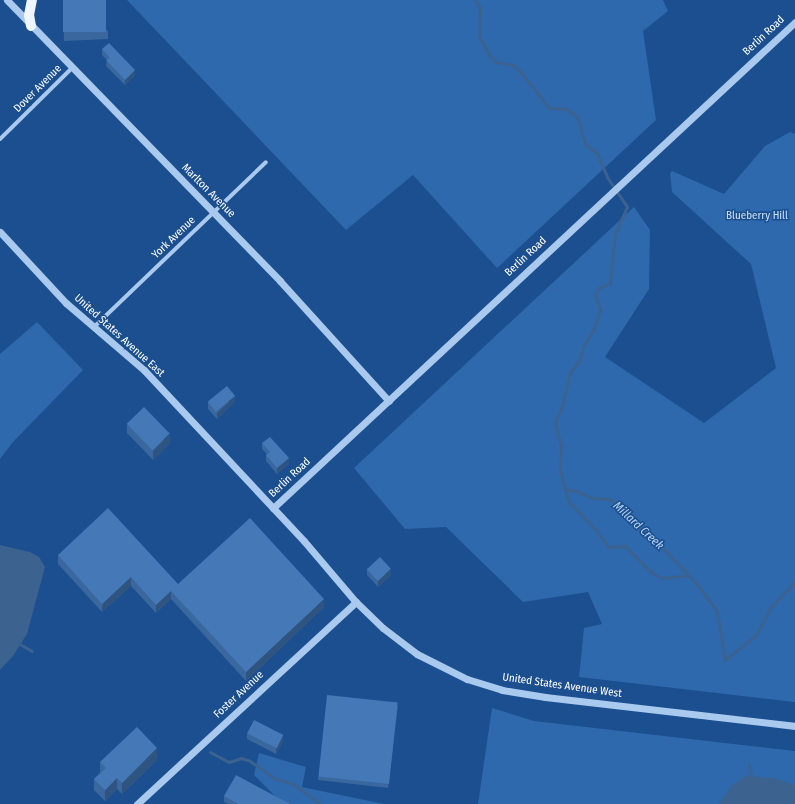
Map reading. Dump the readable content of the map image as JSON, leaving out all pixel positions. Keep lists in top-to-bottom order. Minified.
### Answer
{"streets":{"street":["Berlin Road","Dover Avenue","Marlton Avenue","York Avenue","United States Avenue East","United States Avenue West","Foster Avenue"]},"crossings":[["Berlin Road","Marlton Avenue"],["Berlin Road","United States Avenue East"],["Berlin Road","United States Avenue West"],["Dover Avenue","Marlton Avenue"],["Marlton Avenue","York Avenue"],["York Avenue","United States Avenue East"],["United States Avenue East","United States Avenue West"],["United States Avenue West","Foster Avenue"]],"water":["Millard Creek"],"parks":["Blueberry Hill"]}
